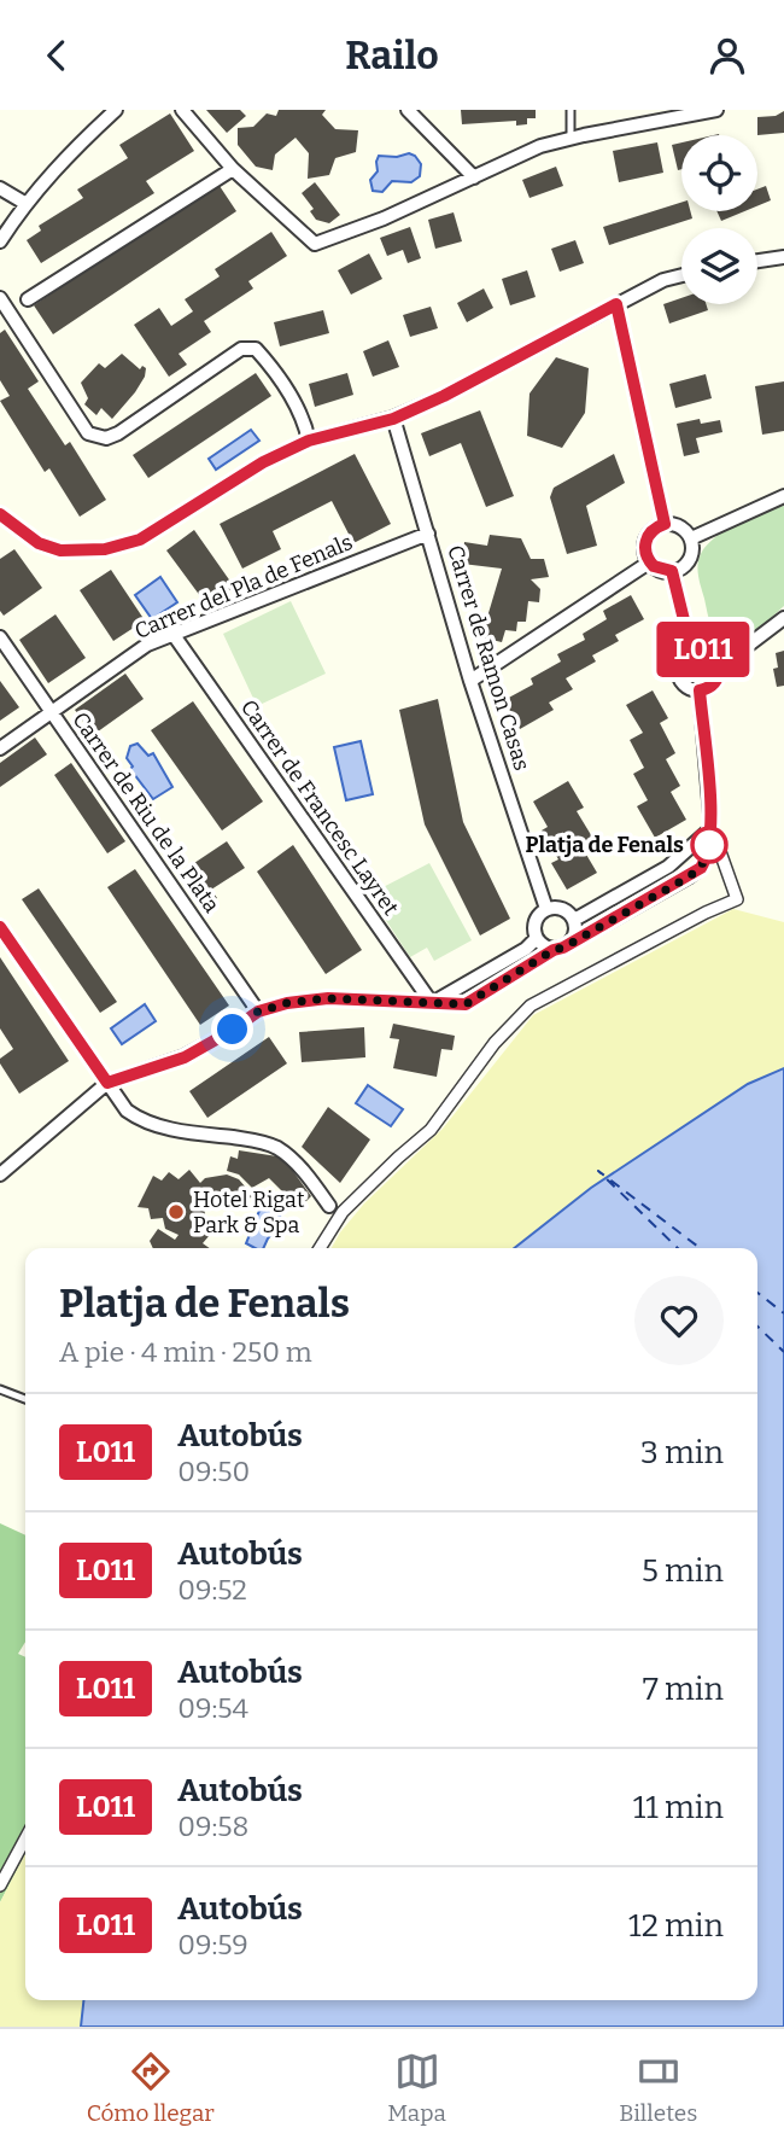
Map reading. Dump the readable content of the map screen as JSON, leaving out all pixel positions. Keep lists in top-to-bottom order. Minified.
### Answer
{"streets":{"street":["Carrer del Pla de Fenals","Carrer de Ramon Casas","Carrer de Francesc Layret","Carrer de Riu de la Plata"]},"crossings":[["Carrer del Pla de Fenals","Carrer de Ramon Casas"],["Carrer del Pla de Fenals","Carrer de Francesc Layret"],["Carrer del Pla de Fenals","Carrer de Riu de la Plata"]],"places":["Platja de Fenals","Hotel Rigat Park & Spa"],"lines":["bus line L011"],"page":{"header":"Railo","on_map":"L011","heading":["Platja de Fenals","A pie · 4 min · 250 m"],"list":[{"mark":"L011","name":"Autobús","note":"09:50","value":"3 min"},{"mark":"L011","name":"Autobús","note":"09:52","value":"5 min"},{"mark":"L011","name":"Autobús","note":"09:54","value":"7 min"},{"mark":"L011","name":"Autobús","note":"09:58","value":"11 min"},{"mark":"L011","name":"Autobús","note":"09:59","value":"12 min"}],"tabs":["Cómo llegar","Mapa","Billetes"]}}
